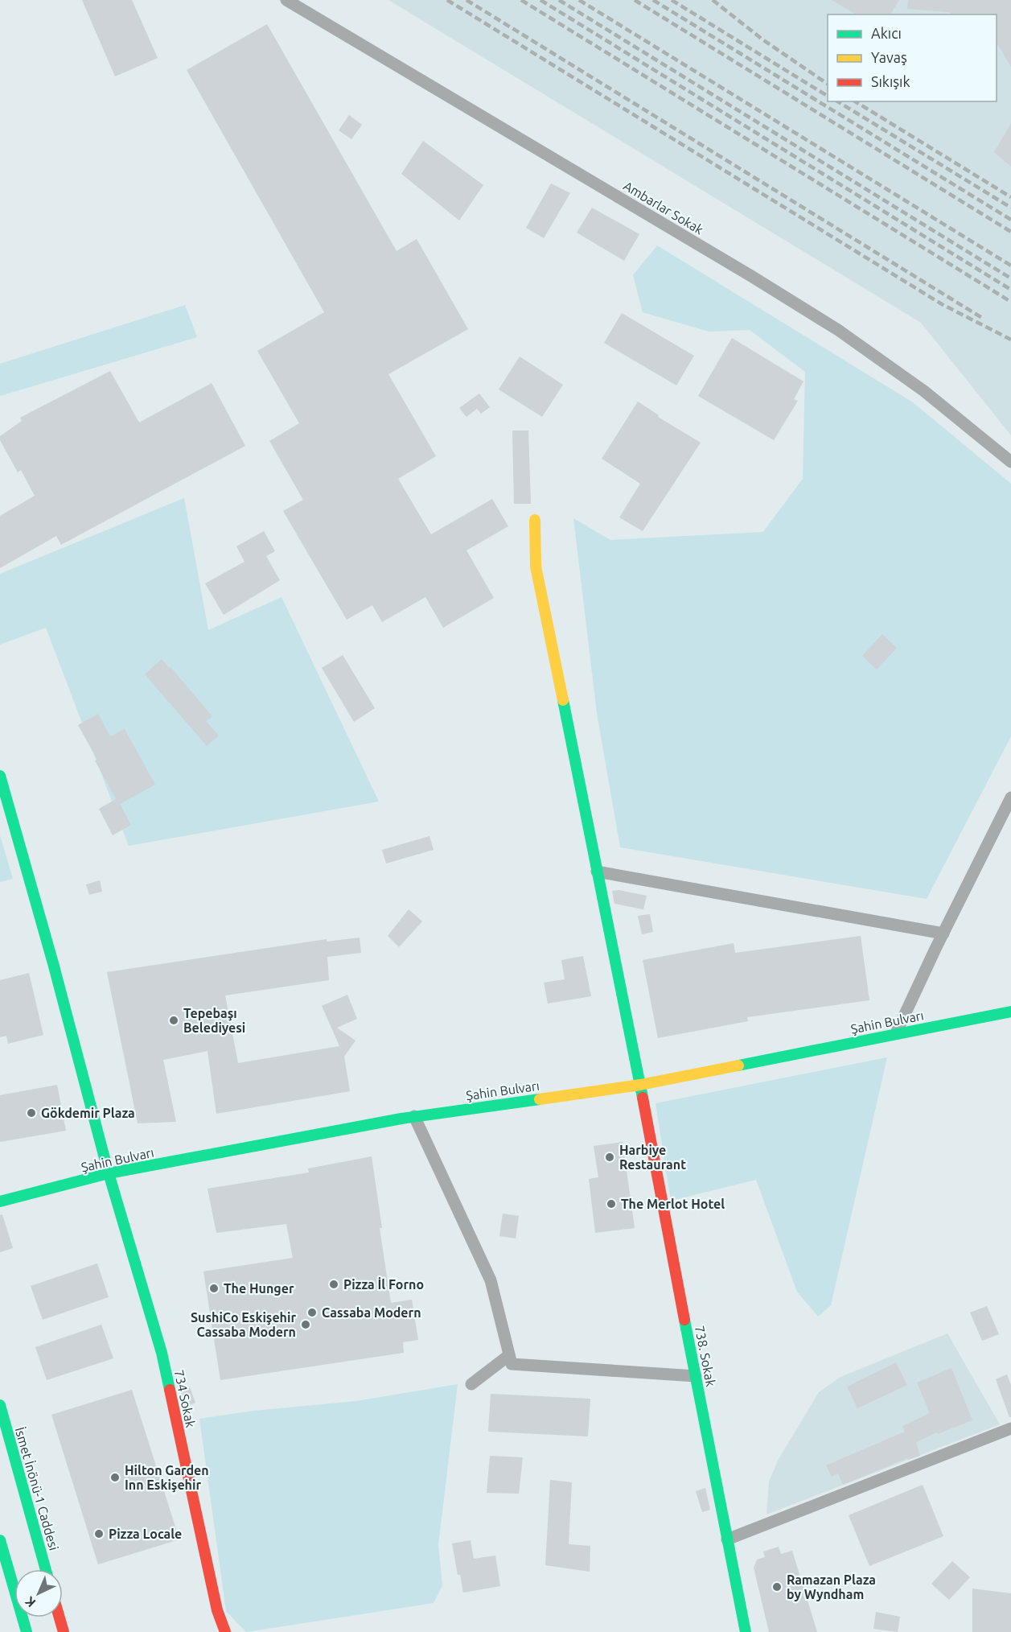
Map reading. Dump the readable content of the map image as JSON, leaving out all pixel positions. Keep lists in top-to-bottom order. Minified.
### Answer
{"streets":{"street":["Ambarlar Sokak","Şahin Bulvarı","738. Sokak","734 Sokak","İsmet İnönü-1 Caddesi"]},"crossings":[["Şahin Bulvarı","738. Sokak"],["Şahin Bulvarı","734 Sokak"]],"places":["Tepebaşı Belediyesi","Gökdemir Plaza","Harbiye Restaurant","The Merlot Hotel","Pizza İl Forno","The Hunger","Cassaba Modern","SushiCo Eskişehir Cassaba Modern","Hilton Garden Inn Eskişehir","Pizza Locale","Ramazan Plaza by Wyndham"],"legend":["Akıcı","Yavaş","Sıkışık"],"north":"bottom left"}
